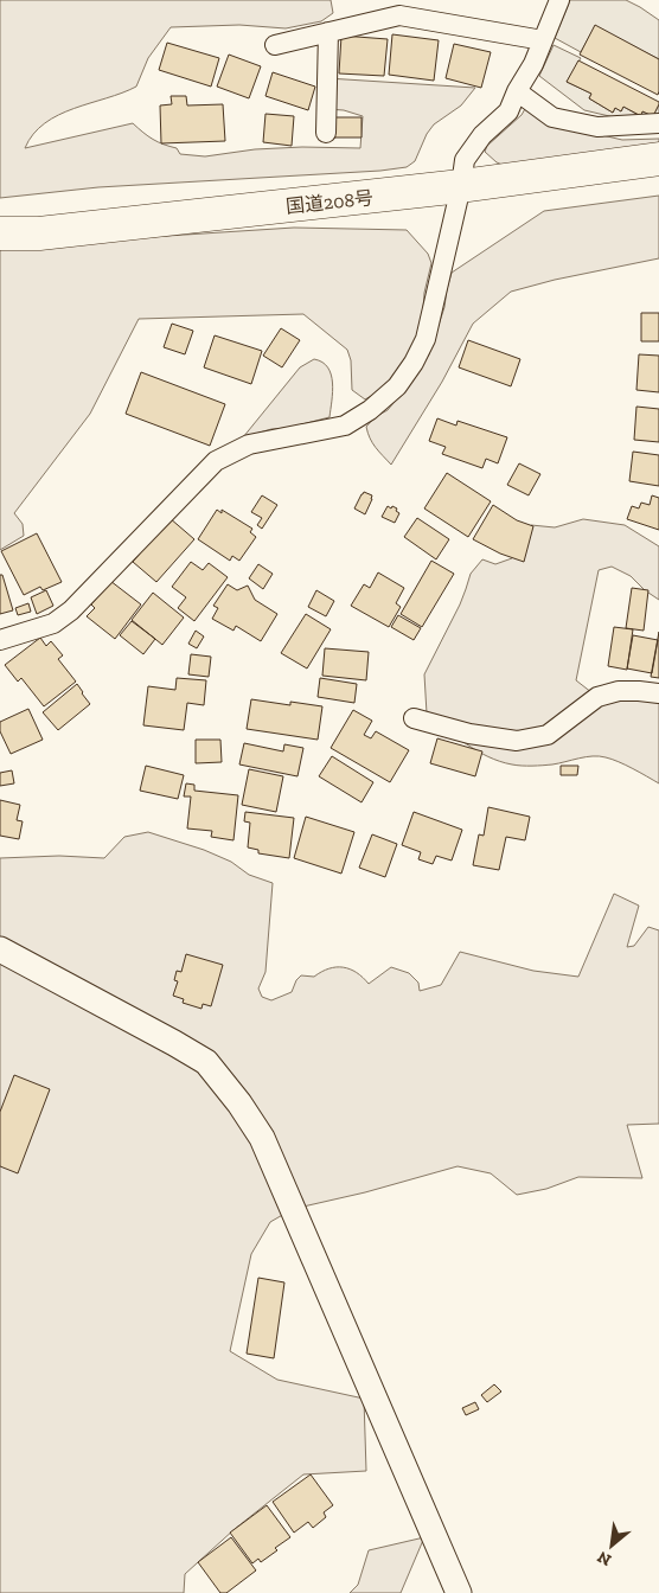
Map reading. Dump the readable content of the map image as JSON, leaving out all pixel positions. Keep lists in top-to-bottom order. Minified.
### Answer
{"streets":{"highway":["国道208号"]},"north":"bottom left"}
